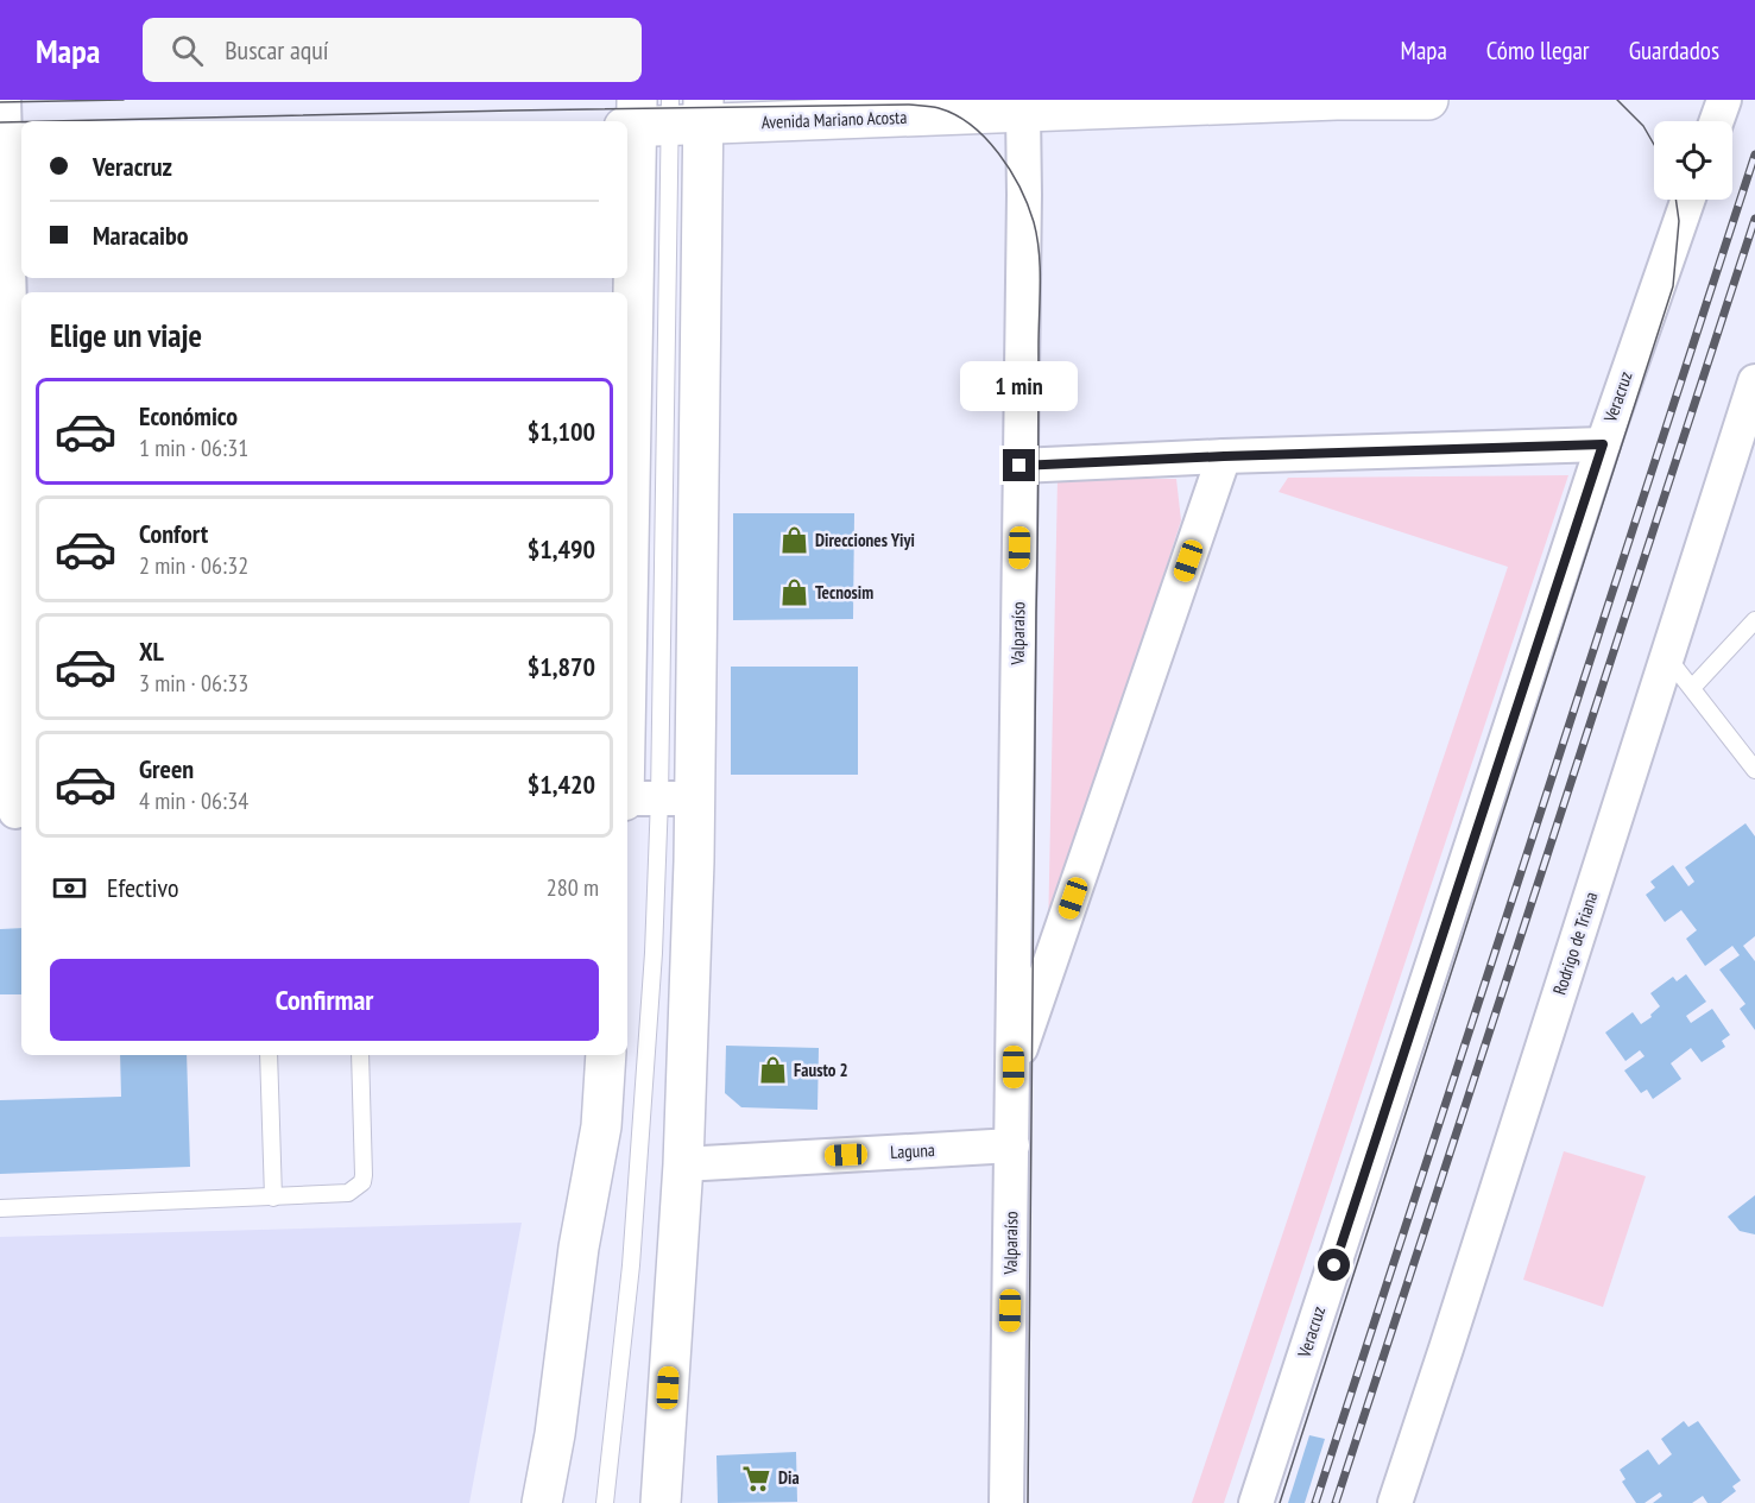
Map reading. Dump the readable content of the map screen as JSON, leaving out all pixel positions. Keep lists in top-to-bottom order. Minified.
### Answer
{"streets":{"main road":["Avenida Mariano Acosta"],"street":["Veracruz","Valparaíso","Rodrigo de Triana","Laguna"]},"crossings":[["Avenida Mariano Acosta","Valparaíso"],["Valparaíso","Laguna"]],"places":{"shop":["Direcciones Yiyi","Tecnosim","Fausto 2"],"supermarket":["Dia"]},"page":{"header":"Mapa","search":"Buscar aquí","nav":["Mapa","Cómo llegar","Guardados"],"banner":["Veracruz","Maracaibo"],"heading":"Elige un viaje","bubble":"1 min","list":[{"name":"Económico","note":"1 min · 06:31","value":"$1,100"},{"name":"Confort","note":"2 min · 06:32","value":"$1,490"},{"name":"XL","note":"3 min · 06:33","value":"$1,870"},{"name":"Green","note":"4 min · 06:34","value":"$1,420"}],"pay":["Efectivo","280 m"],"buttons":"Confirmar"}}
